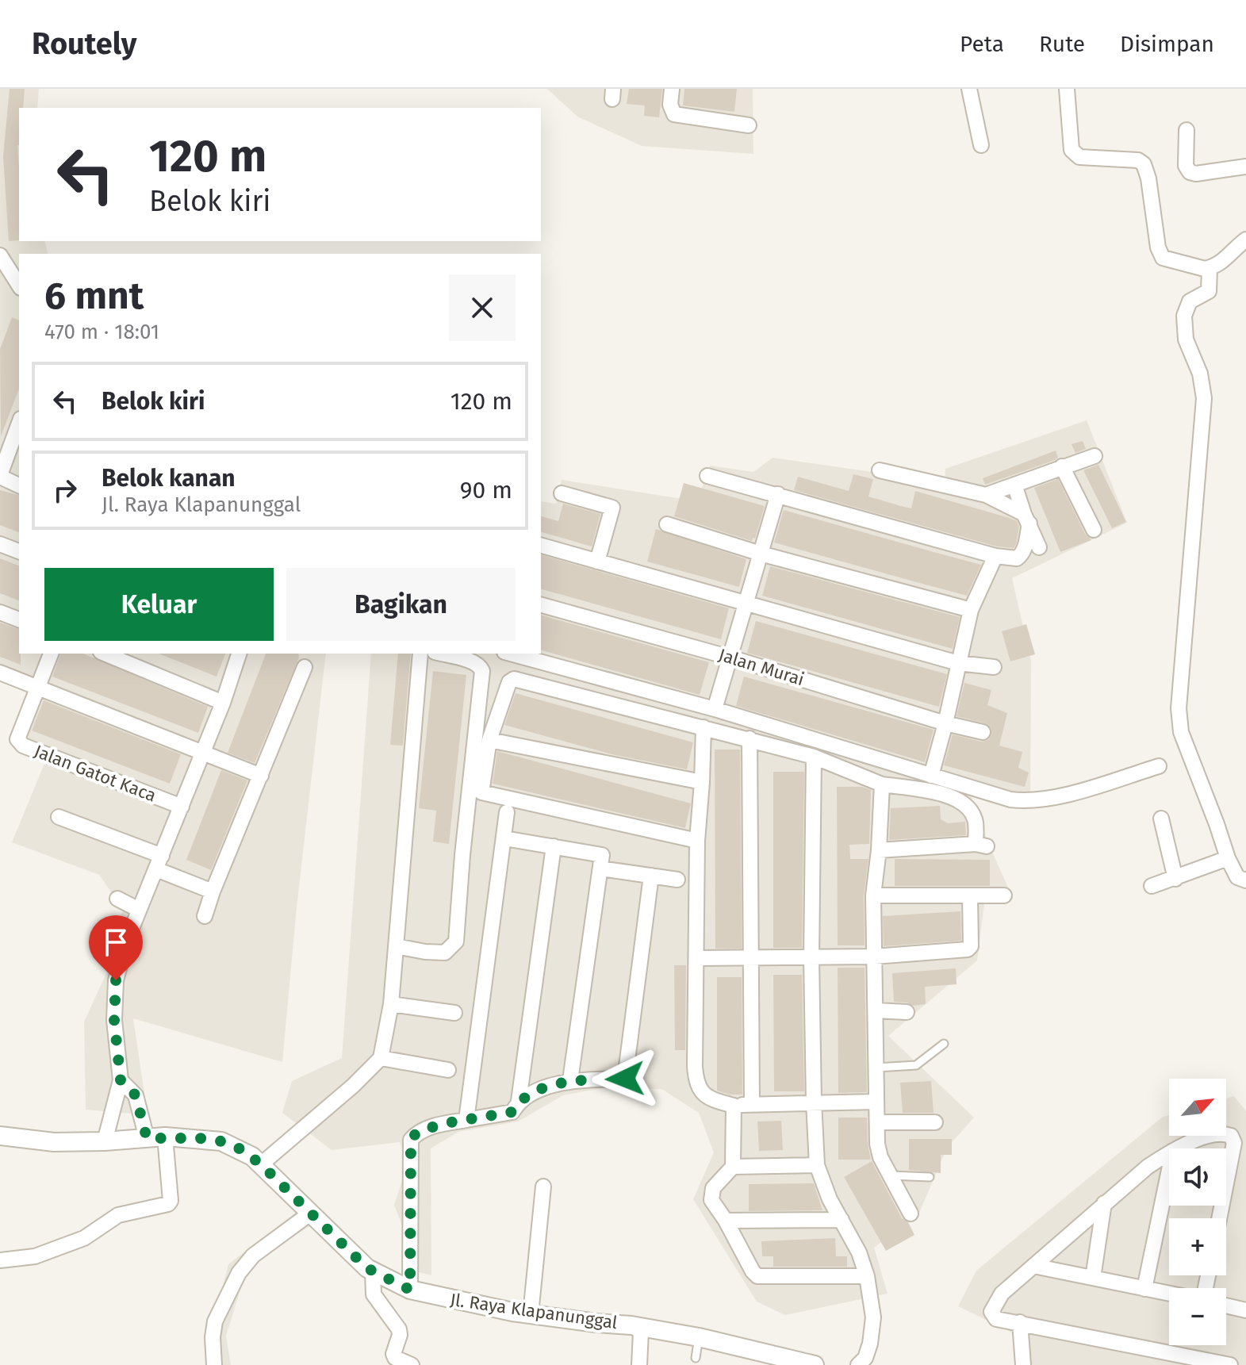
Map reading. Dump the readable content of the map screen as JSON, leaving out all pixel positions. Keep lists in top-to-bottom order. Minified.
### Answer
{"streets":{"street":["Jalan Murai","Jalan Gatot Kaca","Jl. Raya Klapanunggal"]},"north":"top right","page":{"header":"Routely","nav":["Peta","Rute","Disimpan"],"turn":["120 m","Belok kiri"],"heading":["6 mnt","470 m · 18:01"],"list":[{"name":"Belok kiri","value":"120 m"},{"name":"Belok kanan","note":"Jl. Raya Klapanunggal","value":"90 m"}],"buttons":["Keluar","Bagikan"],"map_buttons":["+","−"]}}
